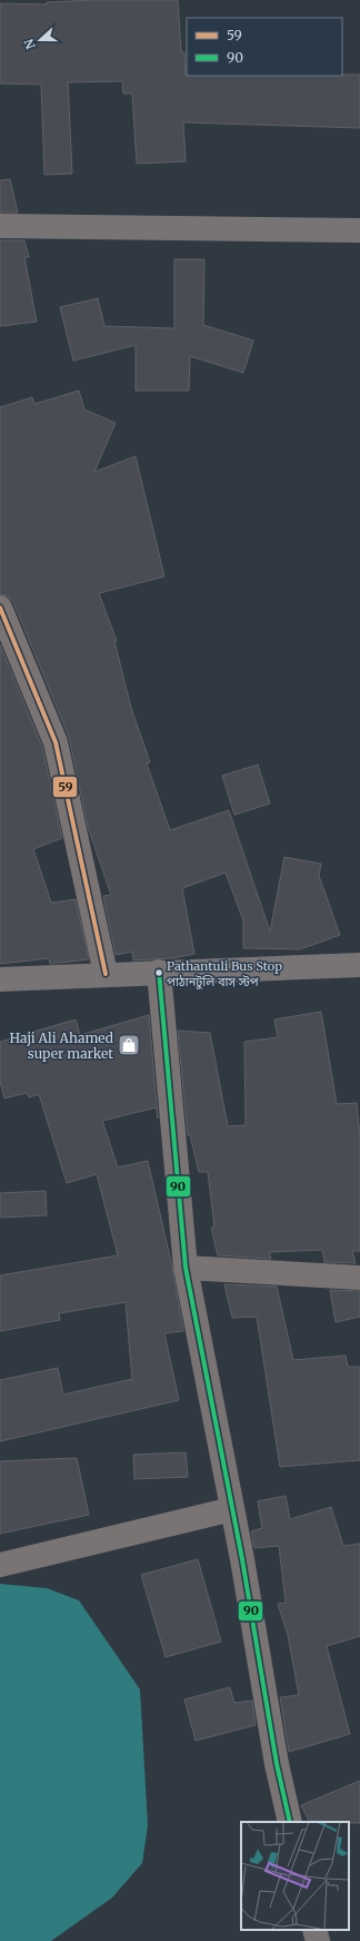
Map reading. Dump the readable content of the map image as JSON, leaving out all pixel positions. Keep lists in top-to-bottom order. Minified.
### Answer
{"places":{"other":["Pathantuli Bus Stop পাঠানটুলি বাস স্টপ"],"shop":["Haji Ali Ahamed super market"]},"lines":["transit line 59","transit line 90"],"legend":["59","90"],"north":"left"}
